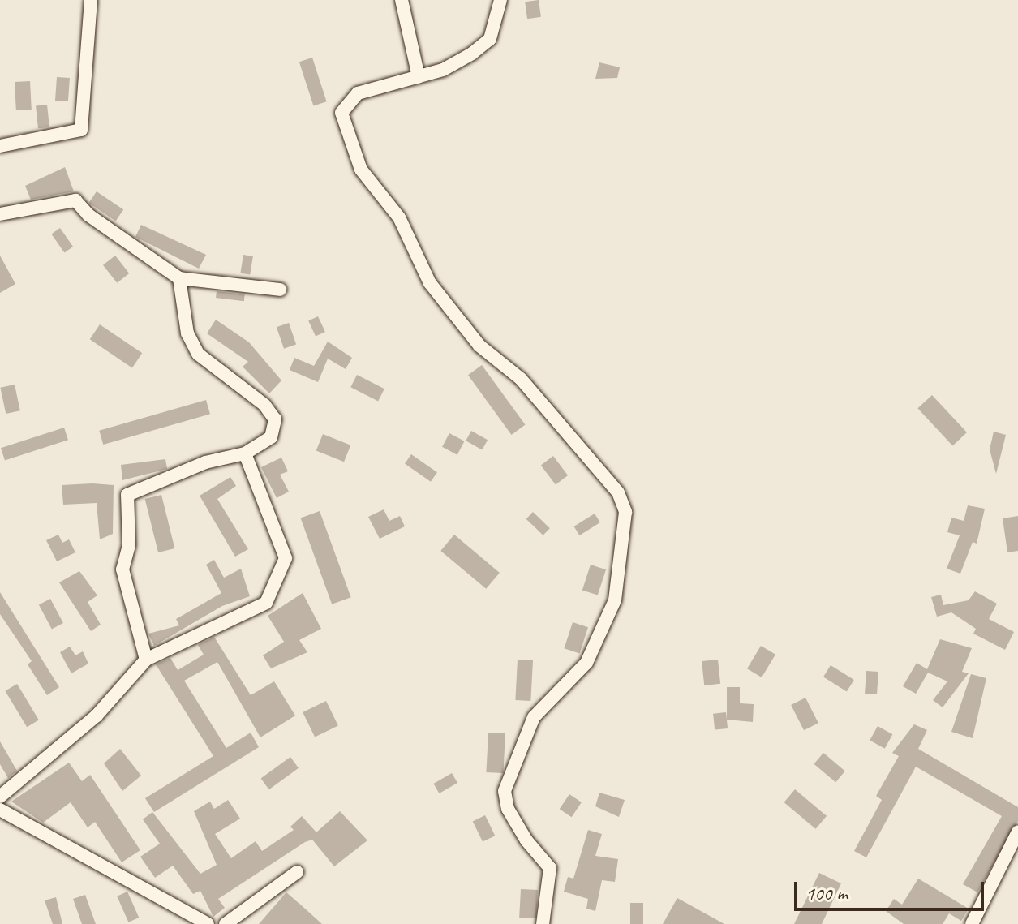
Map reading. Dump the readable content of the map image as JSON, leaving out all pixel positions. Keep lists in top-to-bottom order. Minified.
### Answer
{"scale_bar":"100 m"}
